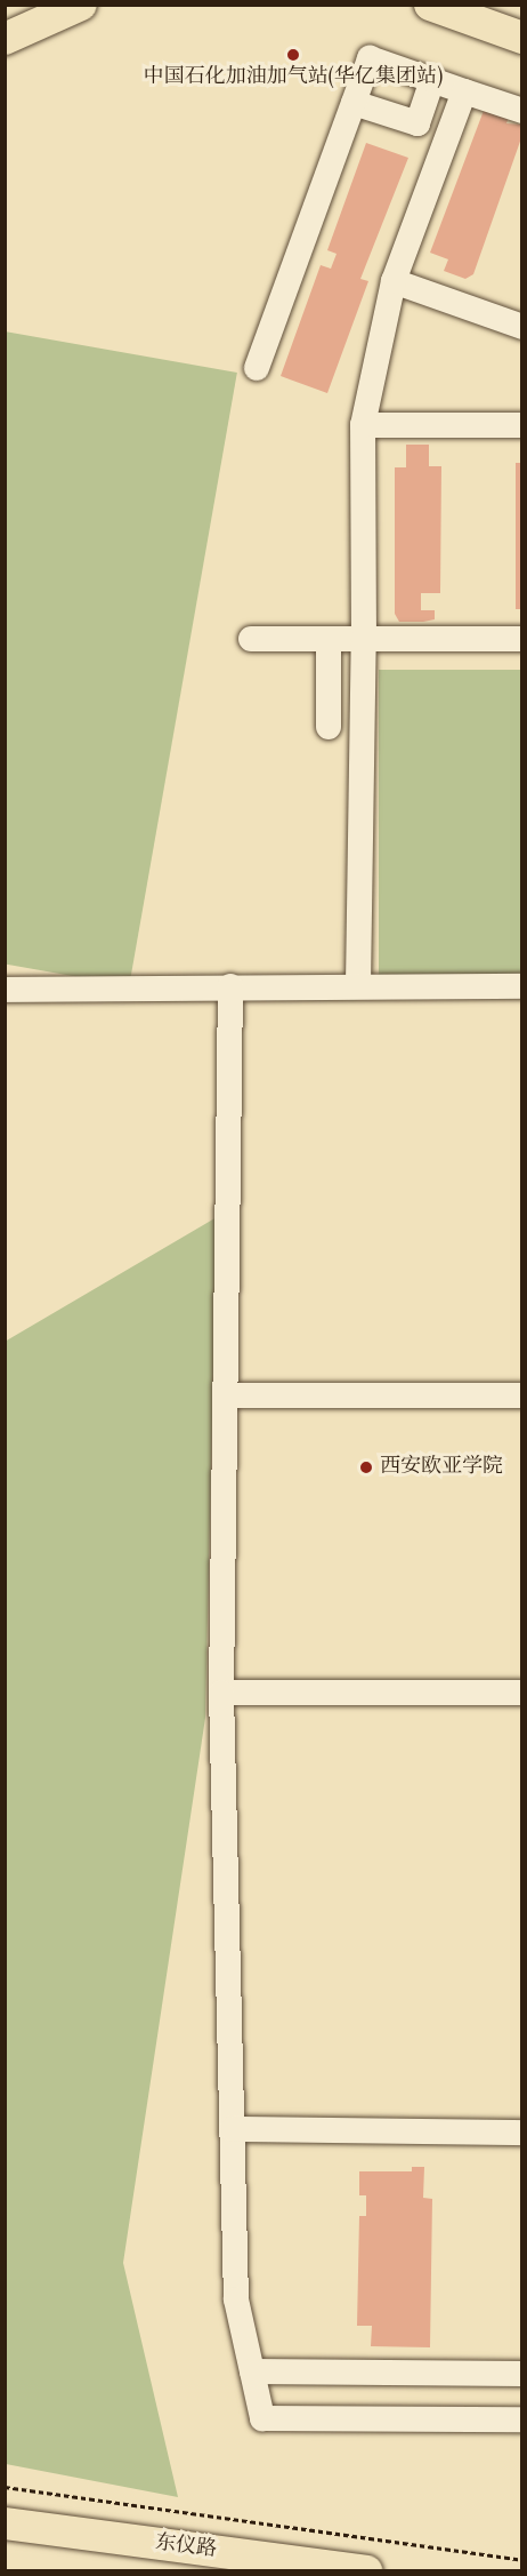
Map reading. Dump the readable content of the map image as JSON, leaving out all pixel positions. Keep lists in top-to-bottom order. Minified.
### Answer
{"streets":{"main road":["东仪路"]},"places":["中国石化加油加气站(华亿集团站)","西安欧亚学院"]}
